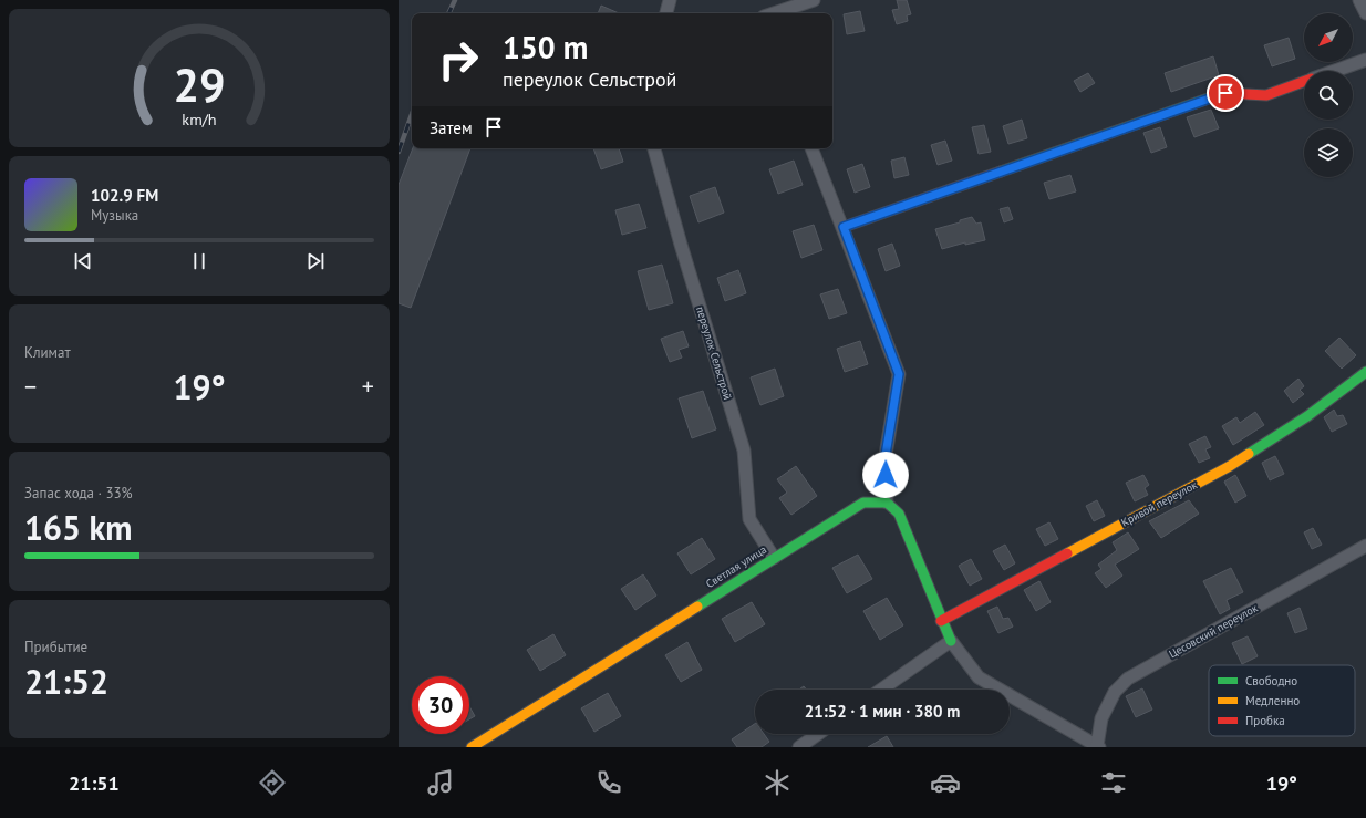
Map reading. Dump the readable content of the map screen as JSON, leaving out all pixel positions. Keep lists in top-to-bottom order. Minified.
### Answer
{"streets":{"street":["переулок Сельстрой","Кривой переулок","Светлая улица","Цесовский переулок"]},"crossings":[["переулок Сельстрой","Светлая улица"]],"legend":["Свободно","Медленно","Пробка"],"north":"bottom left","page":{"turn":["150 m","переулок Сельстрой"],"then":"Затем","song":["102.9 FM","Музыка"],"tile":["Климат",["Запас хода · 33%","165 km"],["Прибытие","21:52"]],"heat":["−","19°","+"],"limit":"30","trip":"21:52 · 1 мин · 380 m","tabs":["21:51","19°"],"gauge":["29","km/h"]}}
